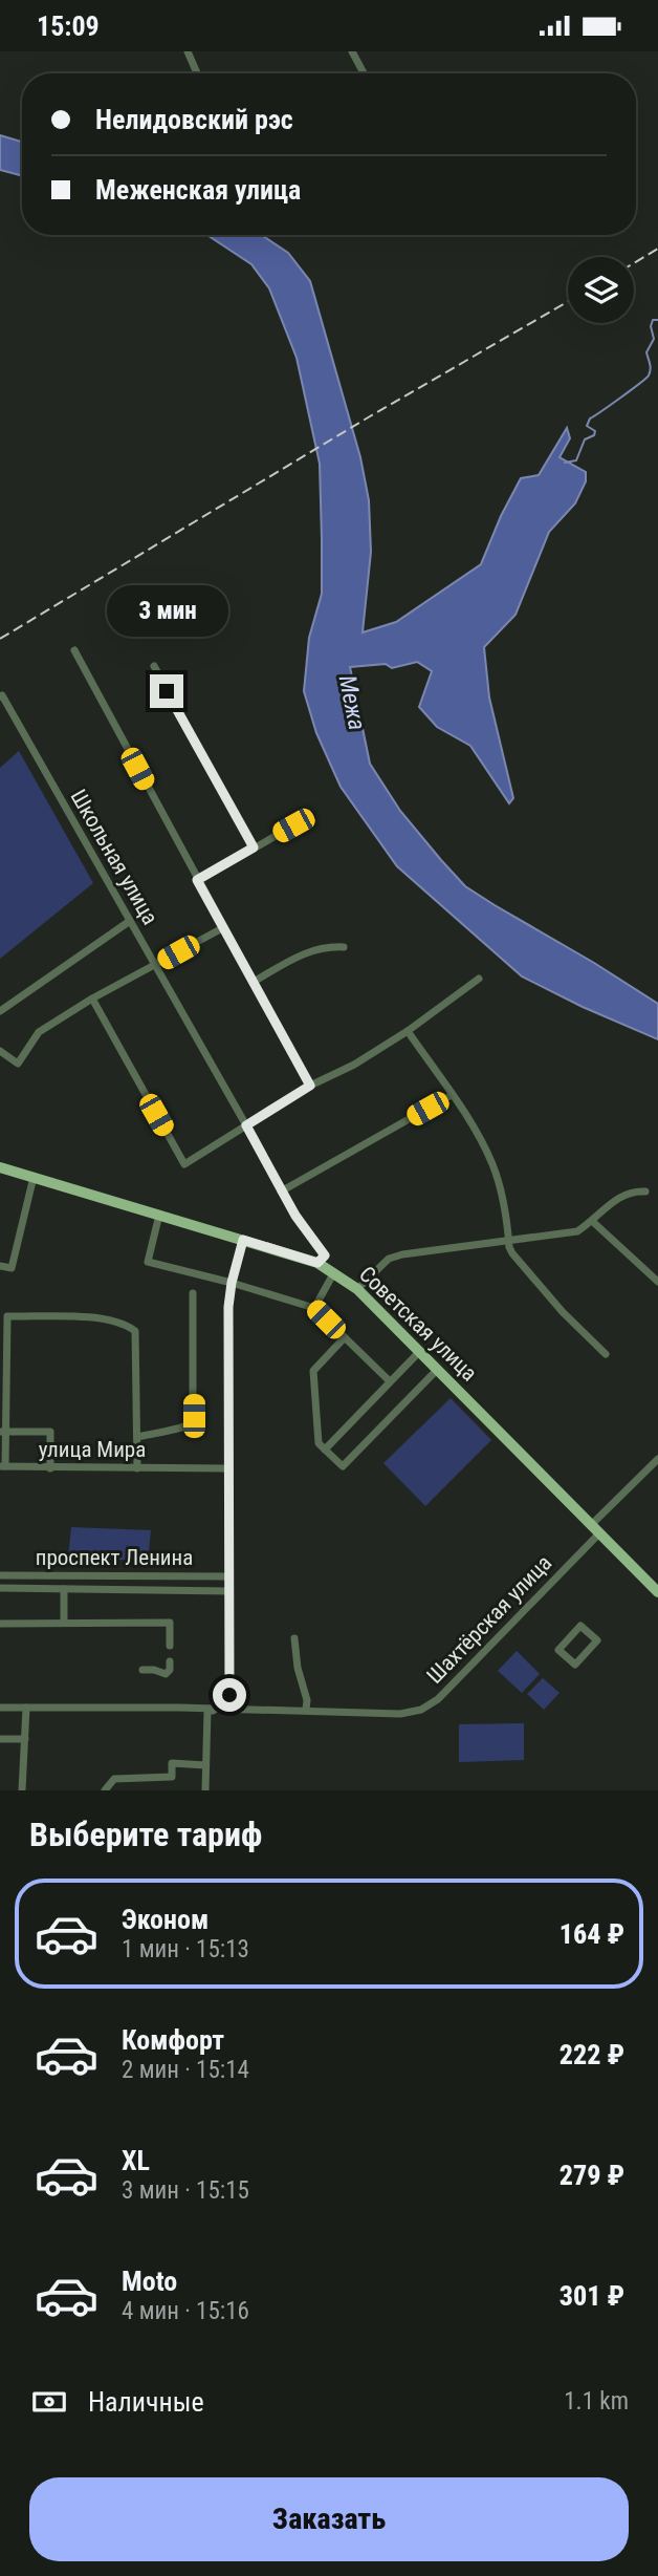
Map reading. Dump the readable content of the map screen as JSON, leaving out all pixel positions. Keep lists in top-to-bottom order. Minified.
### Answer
{"streets":{"main road":["Советская улица"],"street":["Школьная улица","улица Мира","проспект Ленина","Шахтёрская улица"]},"crossings":[["Школьная улица","Советская улица"],["Советская улица","Шахтёрская улица"]],"water":["Межа"],"page":{"status":"15:09","banner":["Нелидовский рэс","Меженская улица"],"bubble":"3 мин","heading":"Выберите тариф","list":[{"name":"Эконом","note":"1 мин · 15:13","value":"164 ₽"},{"name":"Комфорт","note":"2 мин · 15:14","value":"222 ₽"},{"name":"XL","note":"3 мин · 15:15","value":"279 ₽"},{"name":"Moto","note":"4 мин · 15:16","value":"301 ₽"}],"pay":["Наличные","1.1 km"],"buttons":"Заказать"}}
